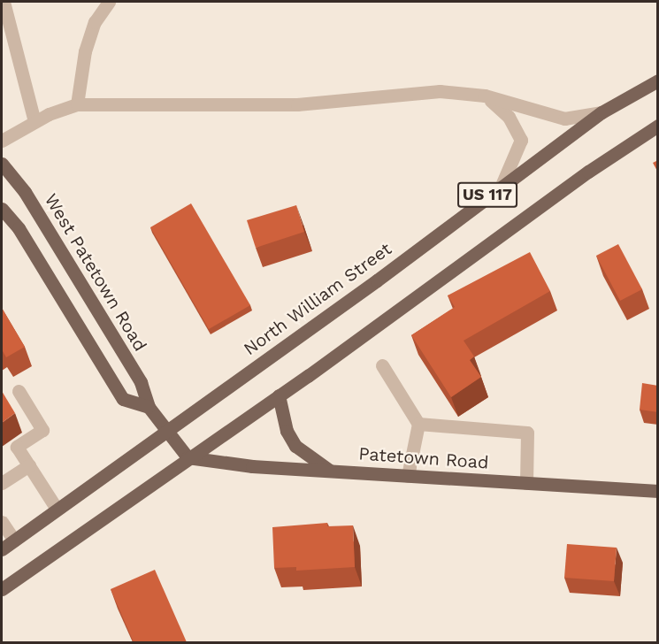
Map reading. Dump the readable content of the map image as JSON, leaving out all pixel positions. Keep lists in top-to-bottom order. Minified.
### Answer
{"streets":{"main road":["US 117","West Patetown Road","North William Street","Patetown Road"]},"crossings":[["West Patetown Road","North William Street"],["West Patetown Road","Patetown Road"]]}
